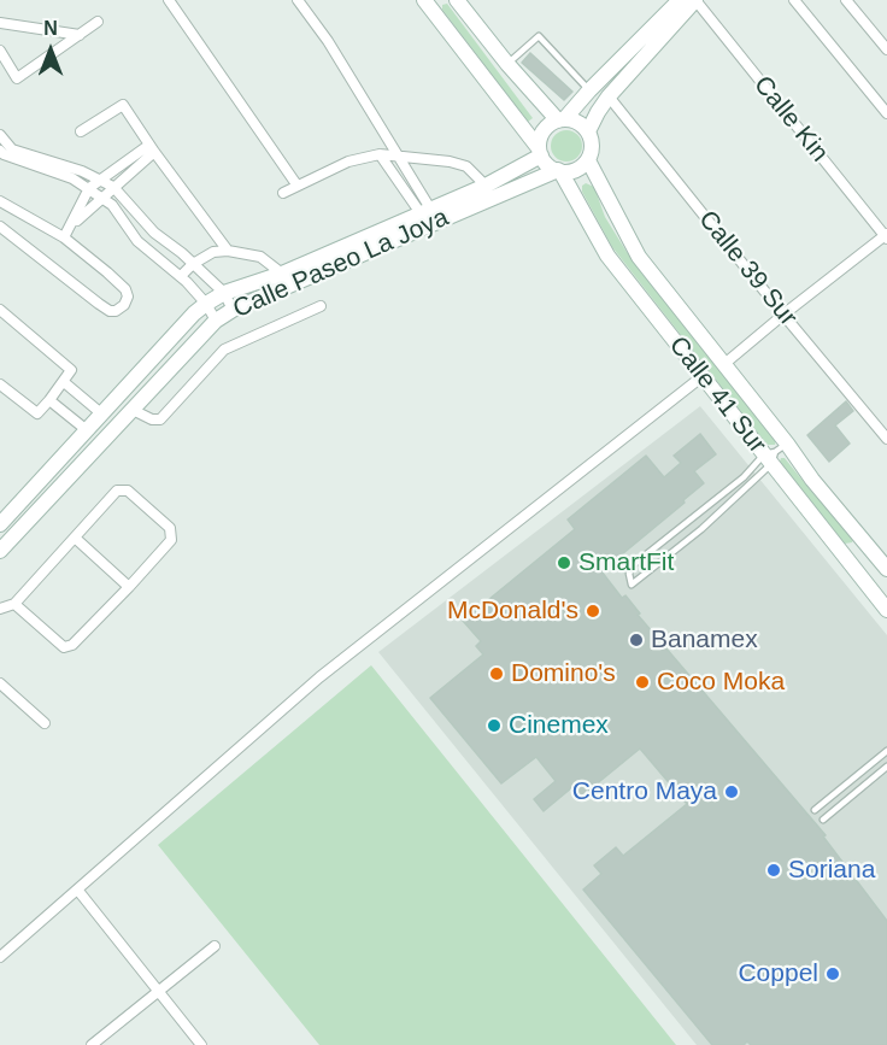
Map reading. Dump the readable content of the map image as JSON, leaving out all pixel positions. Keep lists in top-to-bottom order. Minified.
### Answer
{"streets":{"main road":["Calle Paseo La Joya","Calle 41 Sur"],"street":["Calle Kin","Calle 39 Sur"]},"crossings":[["Calle Paseo La Joya","Calle 41 Sur"]],"places":["SmartFit","McDonald's","Banamex","Domino's","Coco Moka","Cinemex","Centro Maya","Soriana","Coppel"],"north":"top"}
